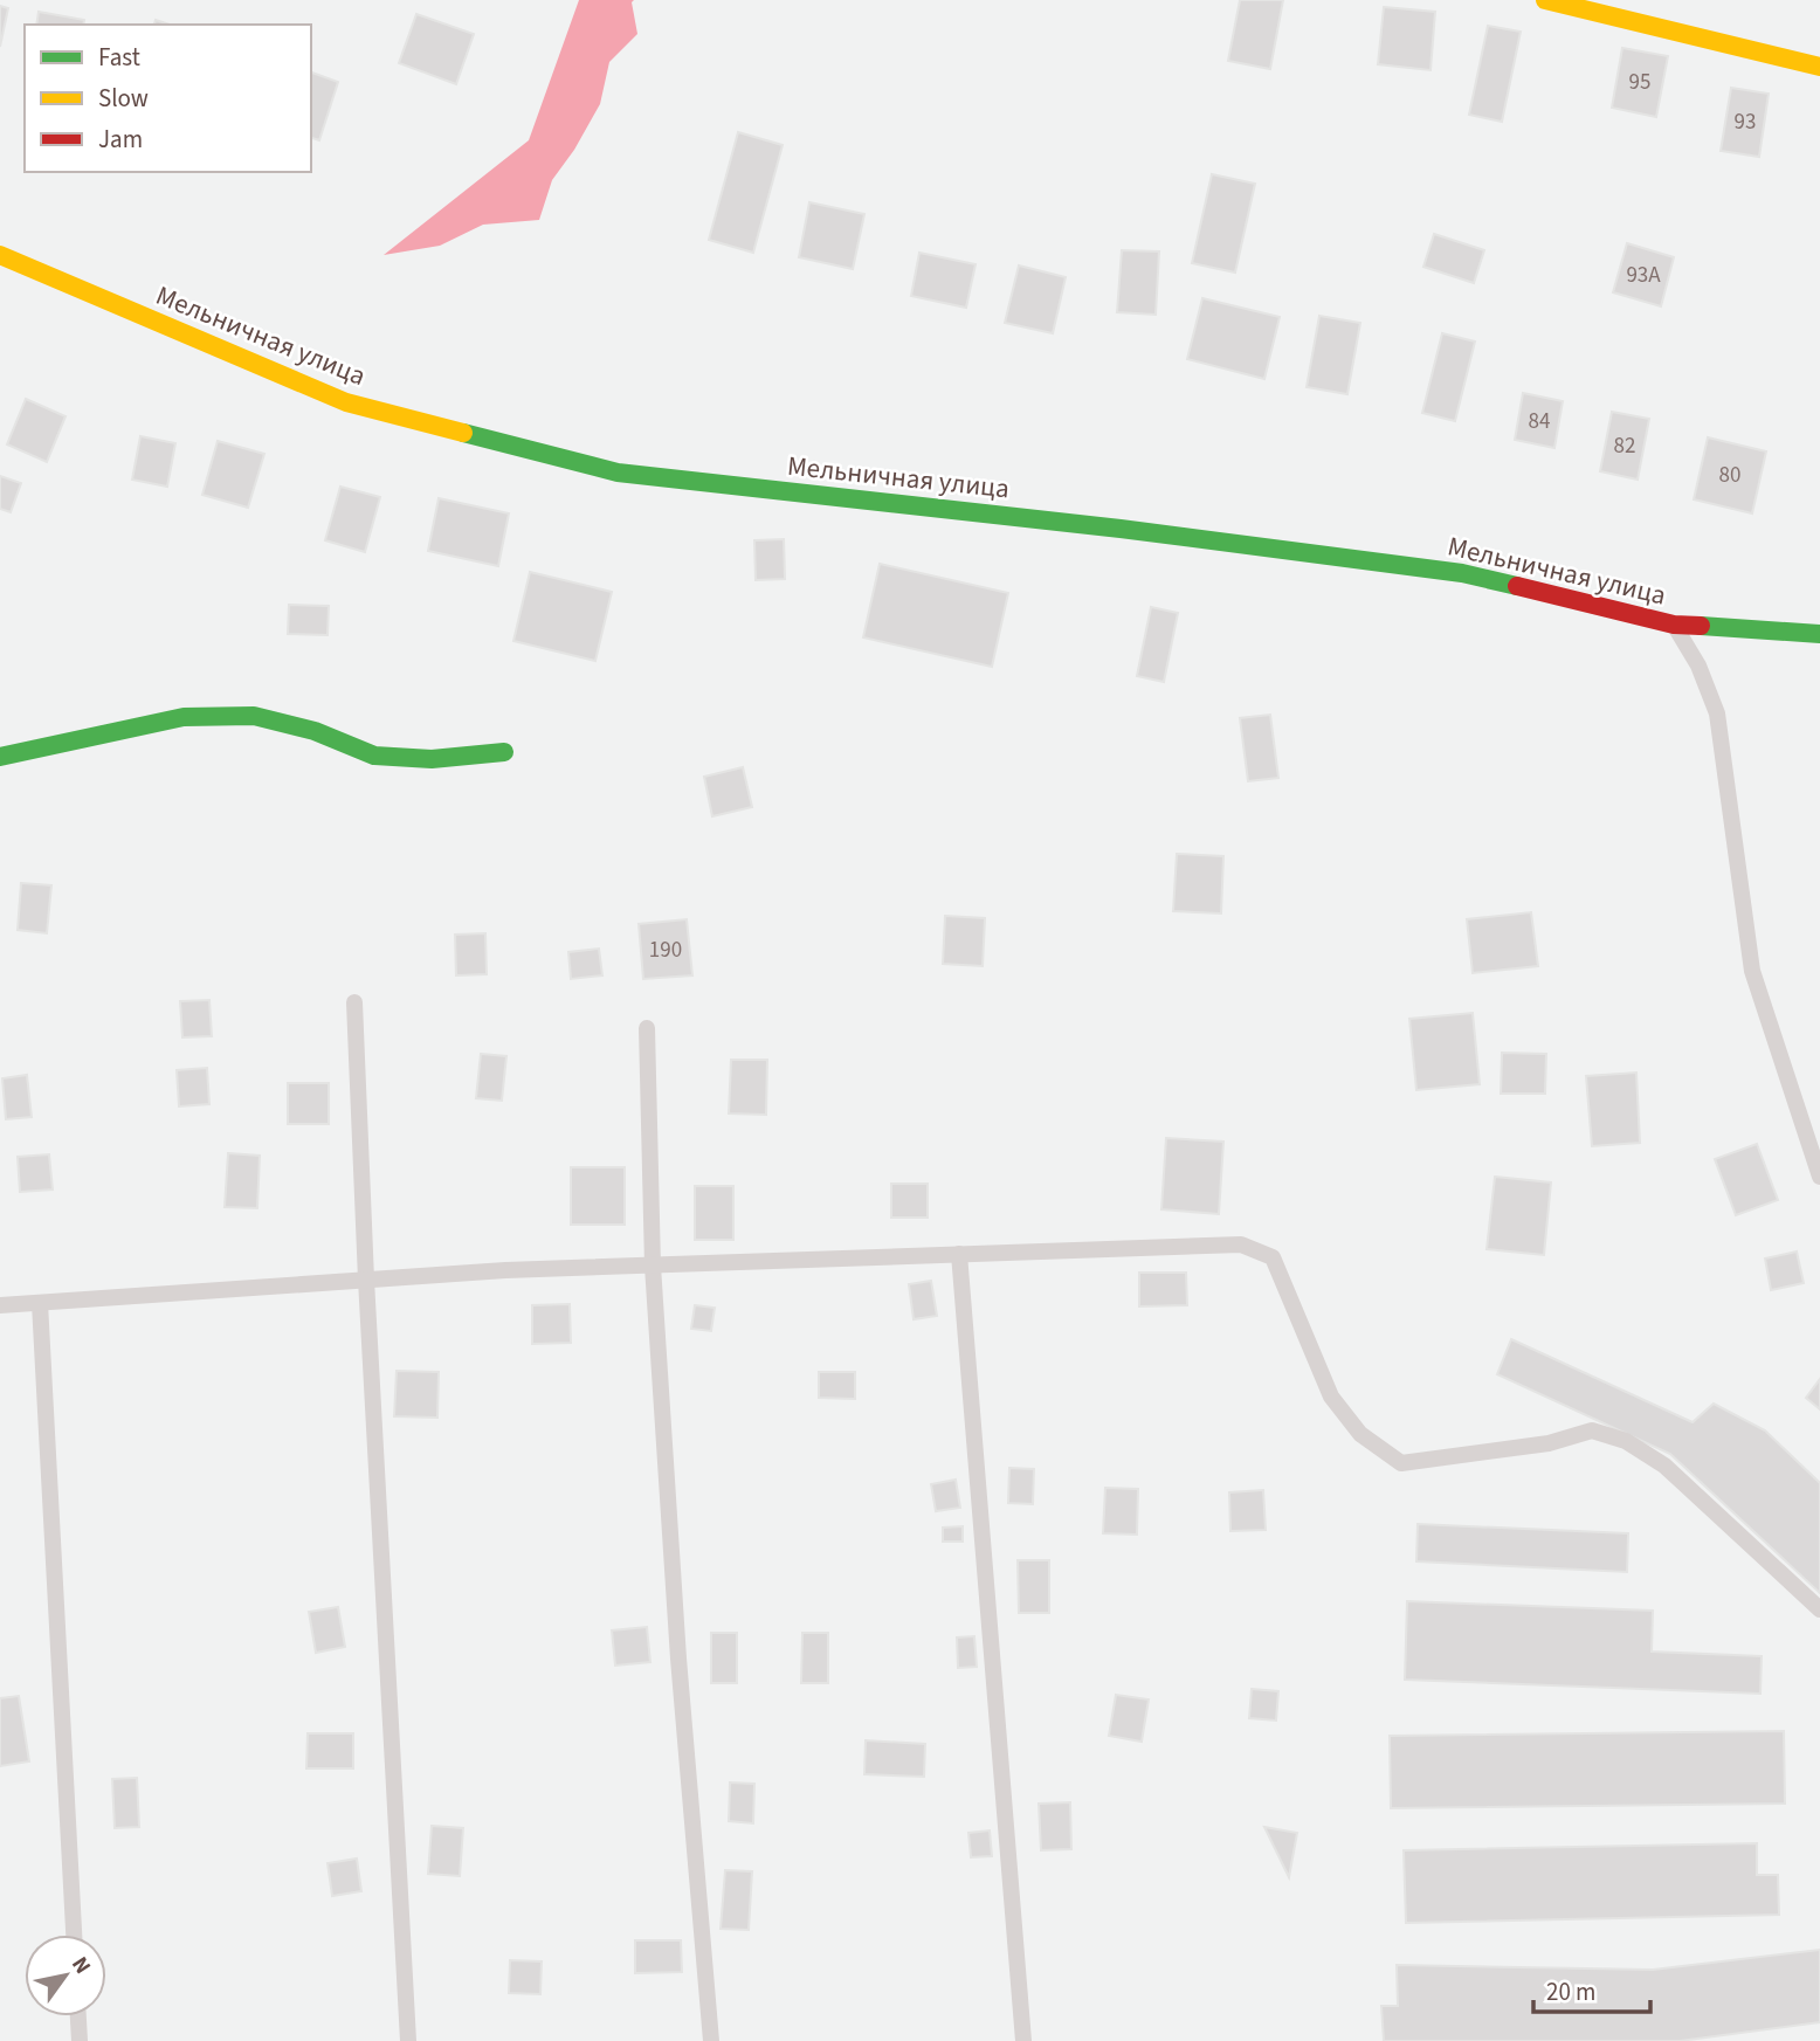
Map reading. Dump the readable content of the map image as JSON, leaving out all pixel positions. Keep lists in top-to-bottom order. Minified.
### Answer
{"streets":{"street":["Мельничная улица"]},"house_numbers":["95","93","93А","84","82","80","190"],"legend":["Fast","Slow","Jam"],"scale_bar":"20 m","north":"top right"}
